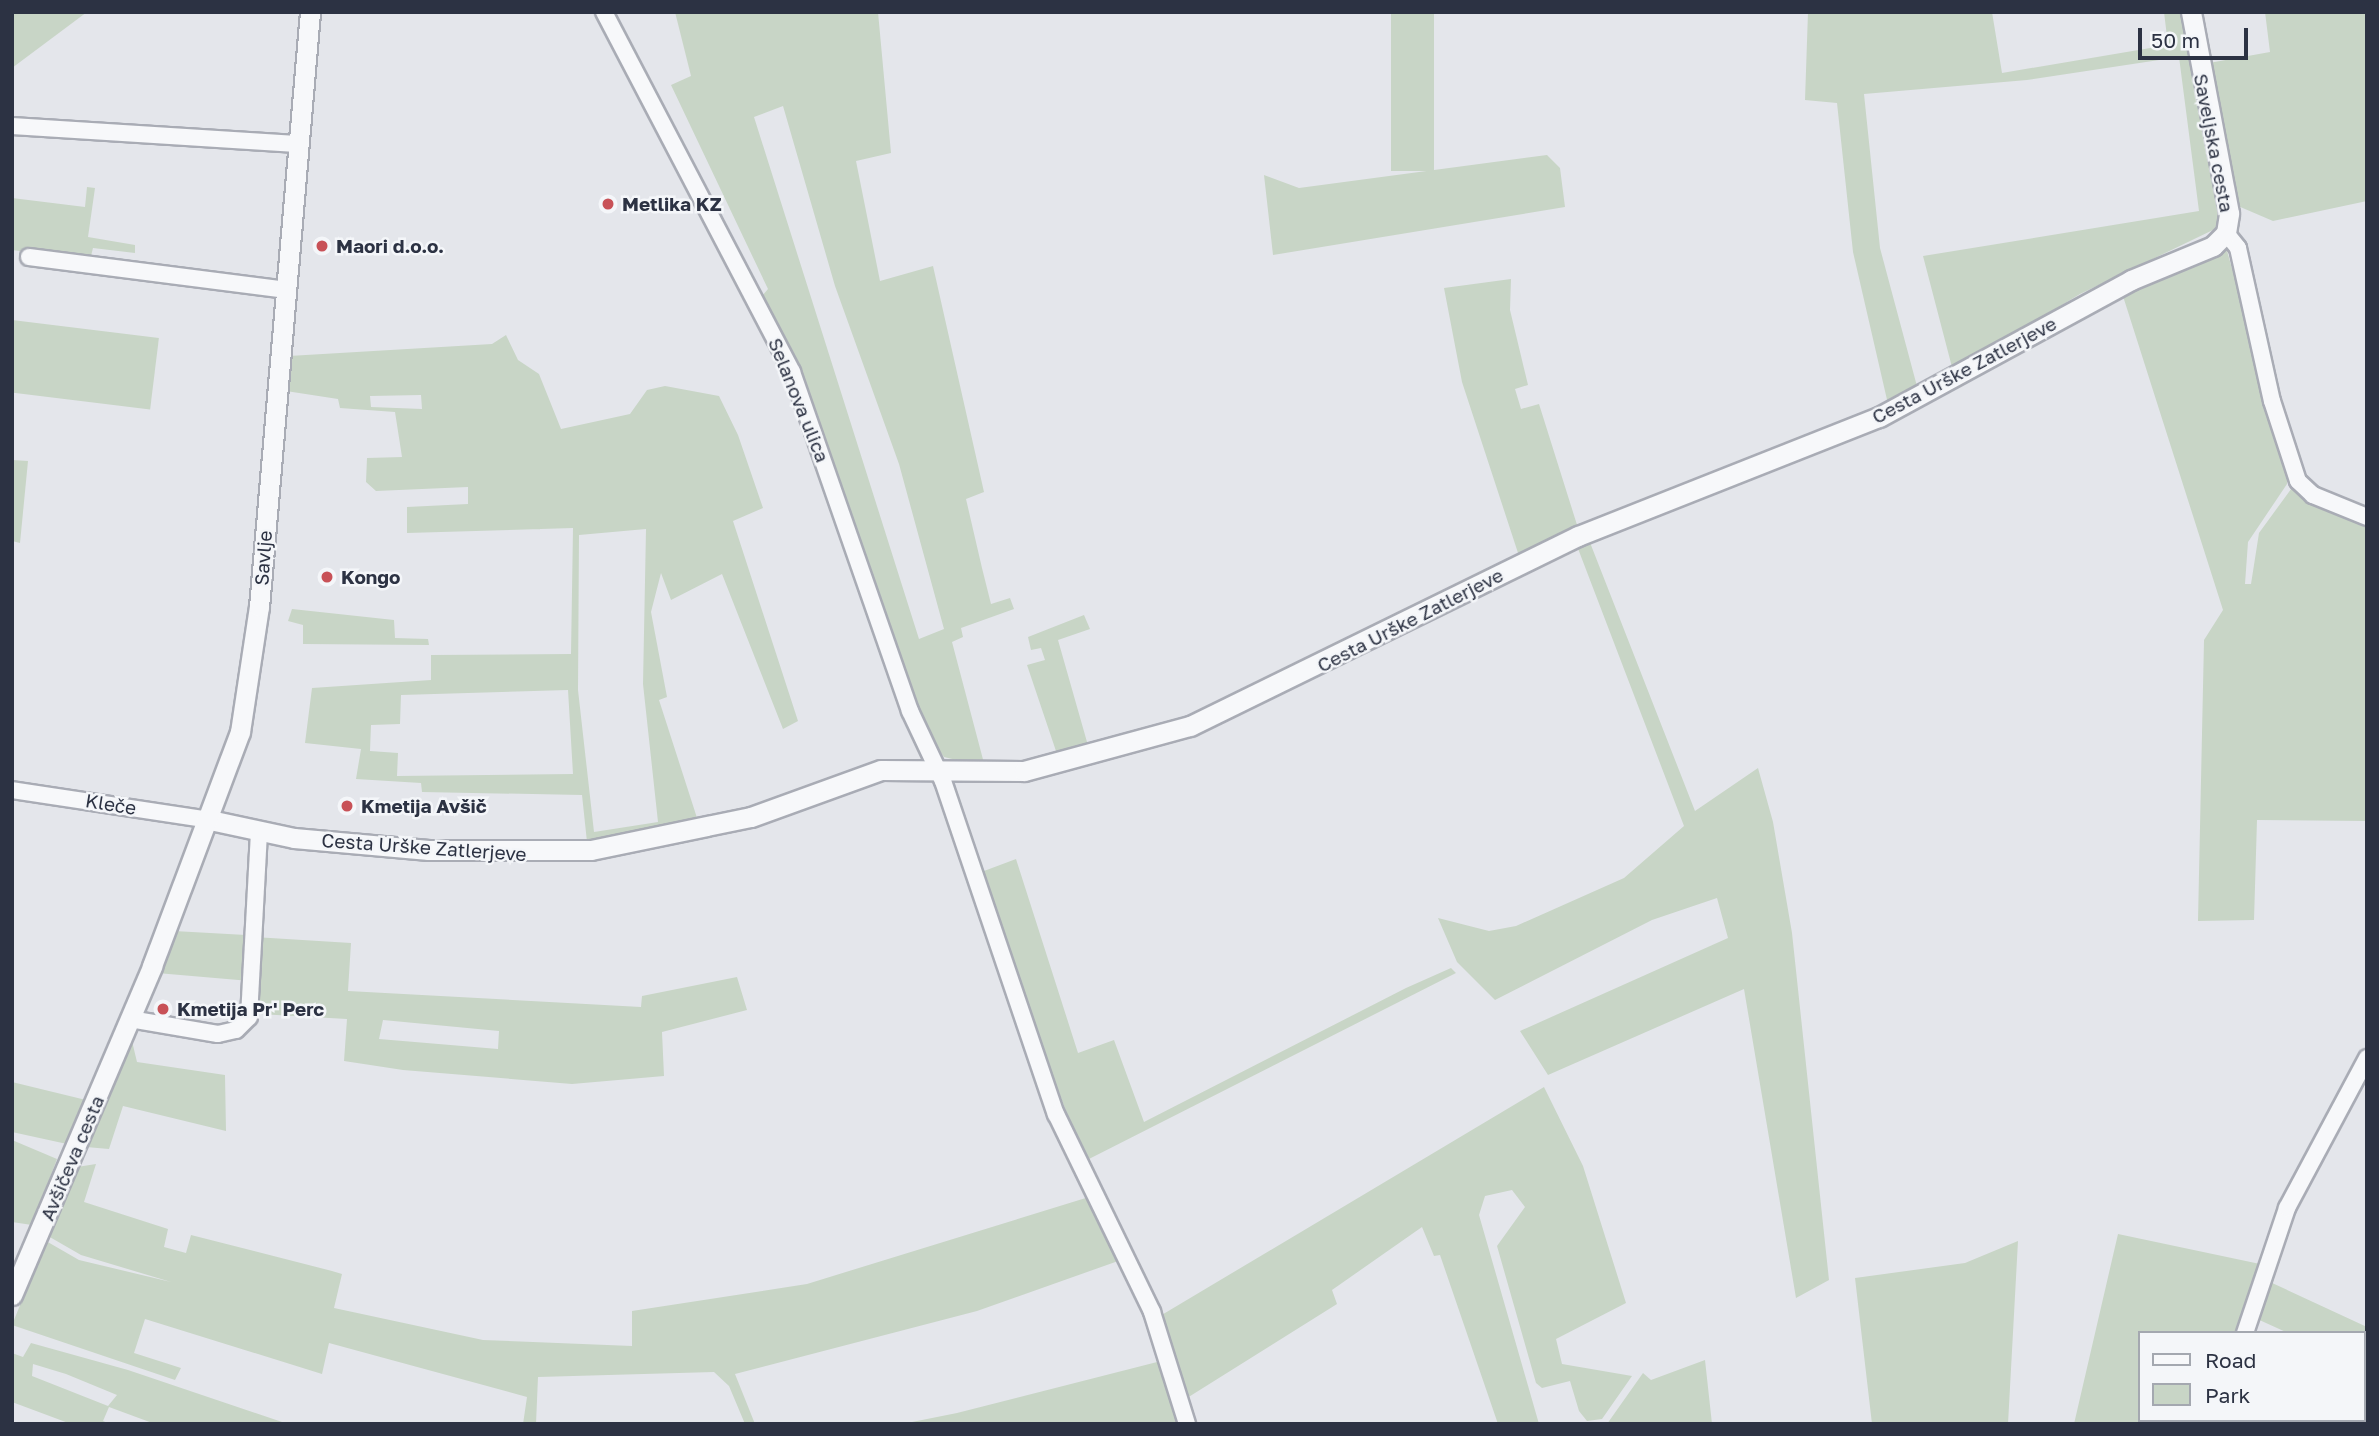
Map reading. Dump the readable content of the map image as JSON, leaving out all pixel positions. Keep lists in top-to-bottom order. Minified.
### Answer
{"streets":{"street":["Saveljska cesta","Cesta Urške Zatlerjeve","Selanova ulica","Savlje","Kleče","Avšičeva cesta"]},"crossings":[["Saveljska cesta","Cesta Urške Zatlerjeve"],["Cesta Urške Zatlerjeve","Selanova ulica"],["Cesta Urške Zatlerjeve","Savlje"],["Cesta Urške Zatlerjeve","Kleče"],["Cesta Urške Zatlerjeve","Avšičeva cesta"],["Savlje","Kleče"],["Savlje","Avšičeva cesta"],["Kleče","Avšičeva cesta"]],"places":["Metlika KZ","Maori d.o.o.","Kongo","Kmetija Avšič","Kmetija Pr' Perc"],"legend":["Road","Park"],"scale_bar":"50 m"}
